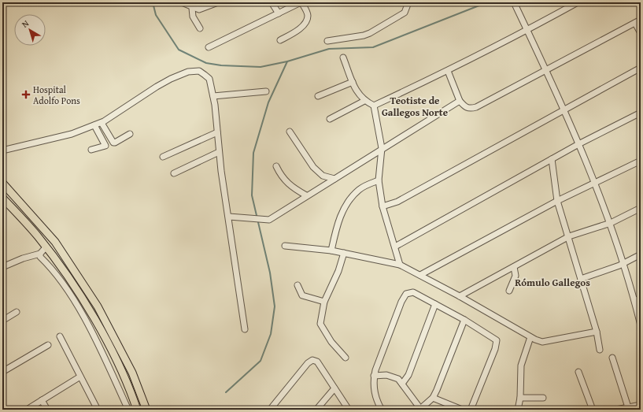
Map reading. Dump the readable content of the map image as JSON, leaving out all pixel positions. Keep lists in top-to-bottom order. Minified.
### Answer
{"districts":["Teotiste de Gallegos Norte","Rómulo Gallegos"],"places":{"health":["Hospital Adolfo Pons"]},"north":"top left"}
